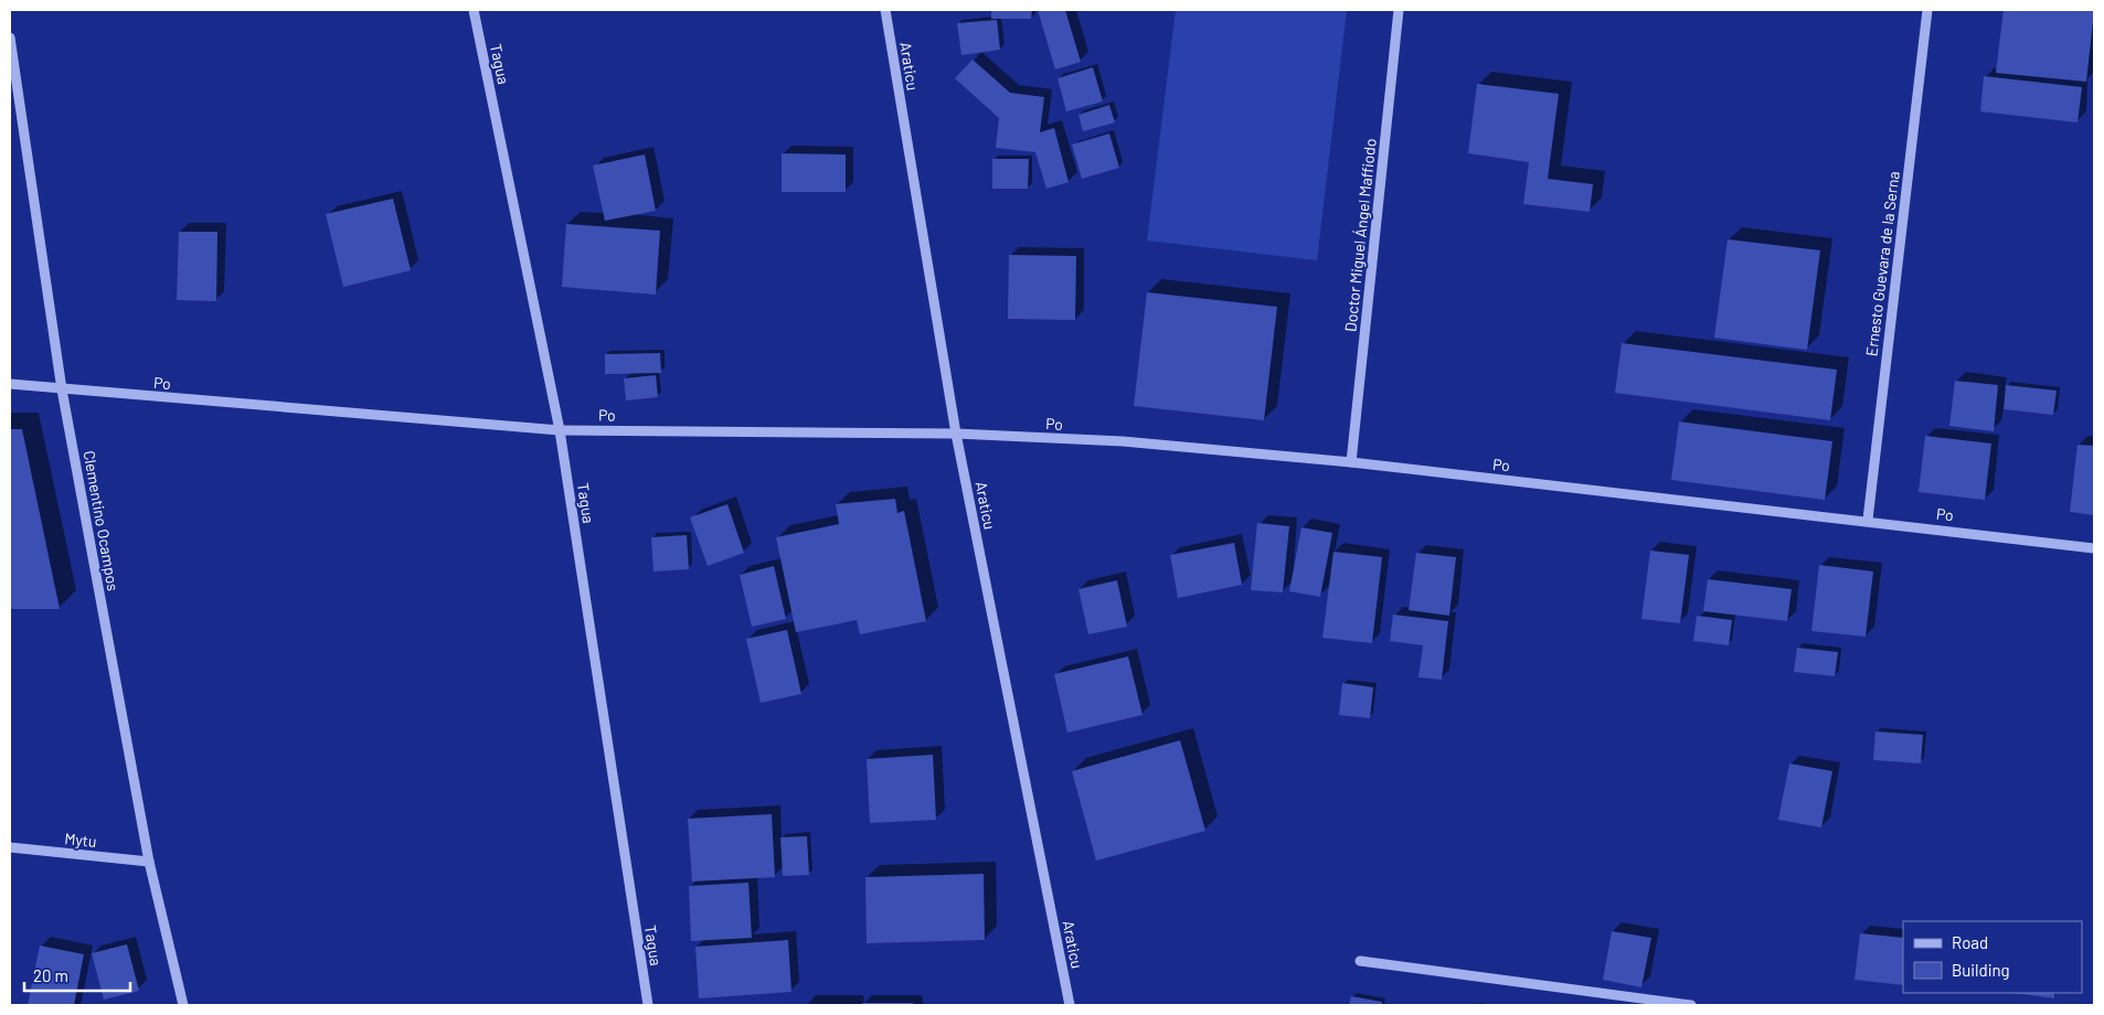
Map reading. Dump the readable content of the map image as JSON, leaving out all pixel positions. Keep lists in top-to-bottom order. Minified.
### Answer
{"streets":{"street":["Tagua","Araticu","Doctor Miguel Ángel Maffiodo","Ernesto Guevara de la Serna","Po","Clementino Ocampos","Mytu"]},"crossings":[["Tagua","Po"],["Araticu","Po"],["Doctor Miguel Ángel Maffiodo","Po"],["Ernesto Guevara de la Serna","Po"],["Po","Clementino Ocampos"],["Clementino Ocampos","Mytu"]],"legend":["Road","Building"],"scale_bar":"20 m"}
